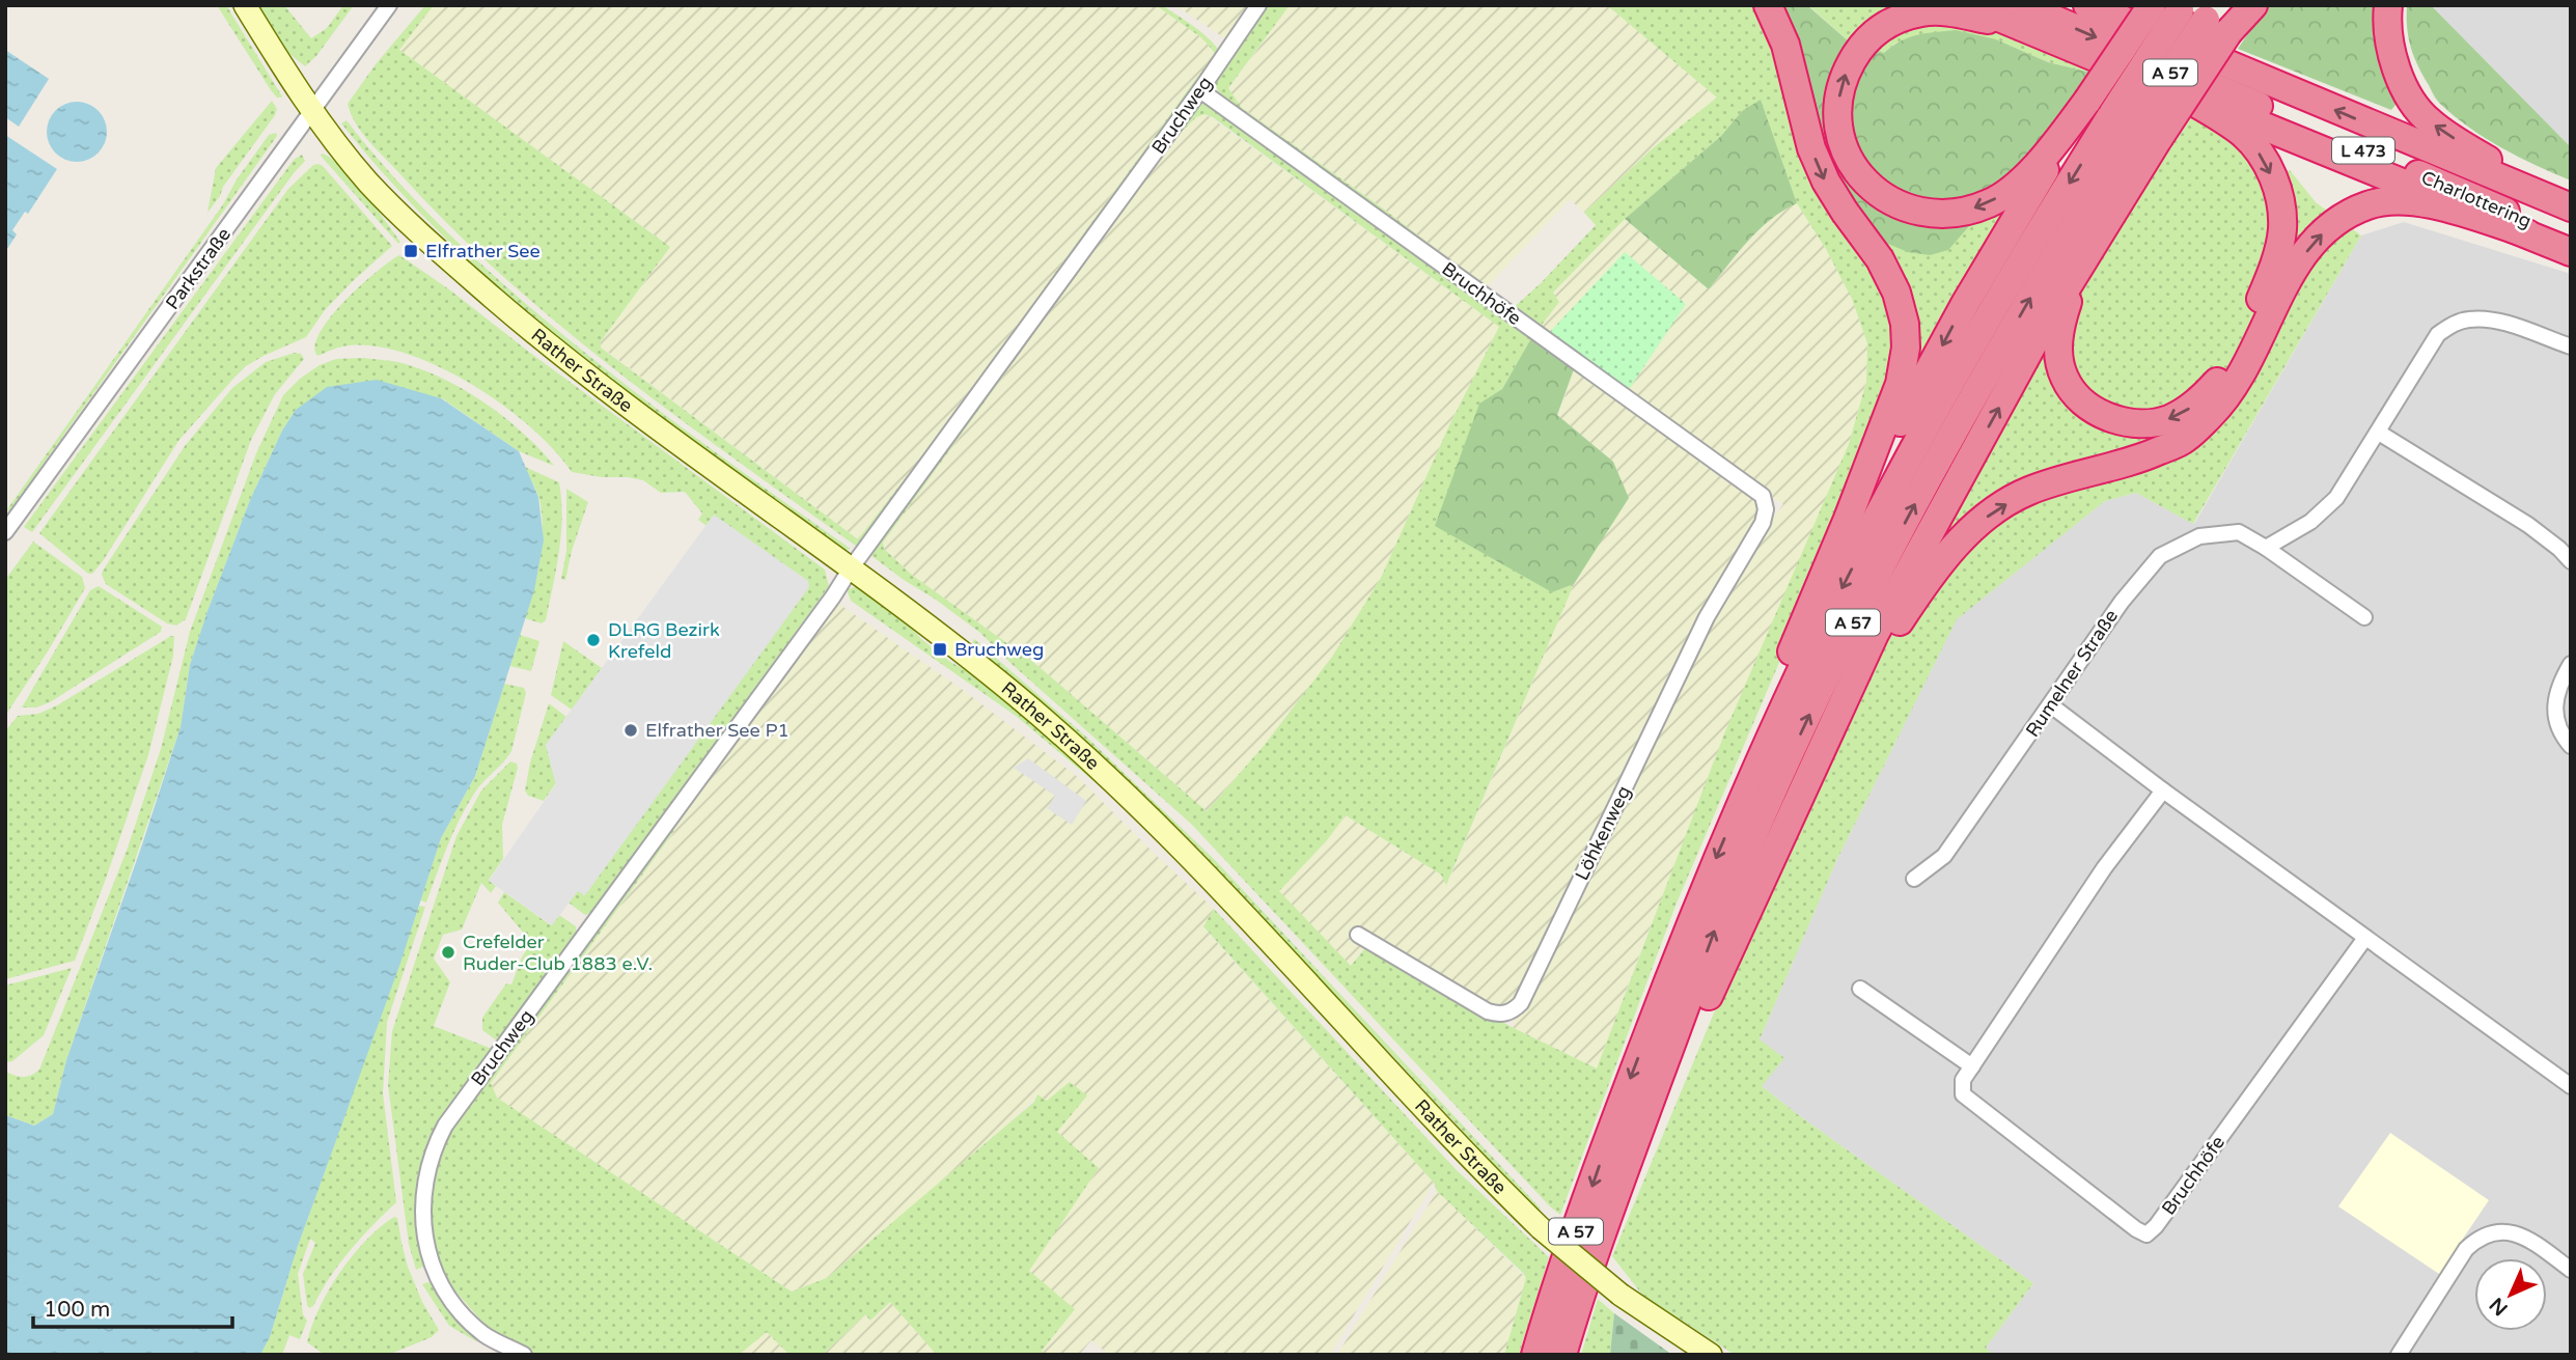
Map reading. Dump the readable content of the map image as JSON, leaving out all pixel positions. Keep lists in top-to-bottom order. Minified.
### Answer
{"streets":{"highway":["A 57","L 473","Charlottering"],"main road":["Rather Straße"],"street":["Bruchweg","Parkstraße","Bruchhöfe","Rumelner Straße","Löhkenweg"]},"crossings":[["Bruchweg","Bruchhöfe"],["Bruchweg","Rather Straße"],["Parkstraße","Rather Straße"],["Bruchhöfe","Löhkenweg"]],"places":{"transit":["Elfrather See","Bruchweg"],"other":["DLRG Bezirk Krefeld","Elfrather See P1","Crefelder Ruder-Club 1883 e.V."]},"scale_bar":"100 m","north":"bottom left"}
